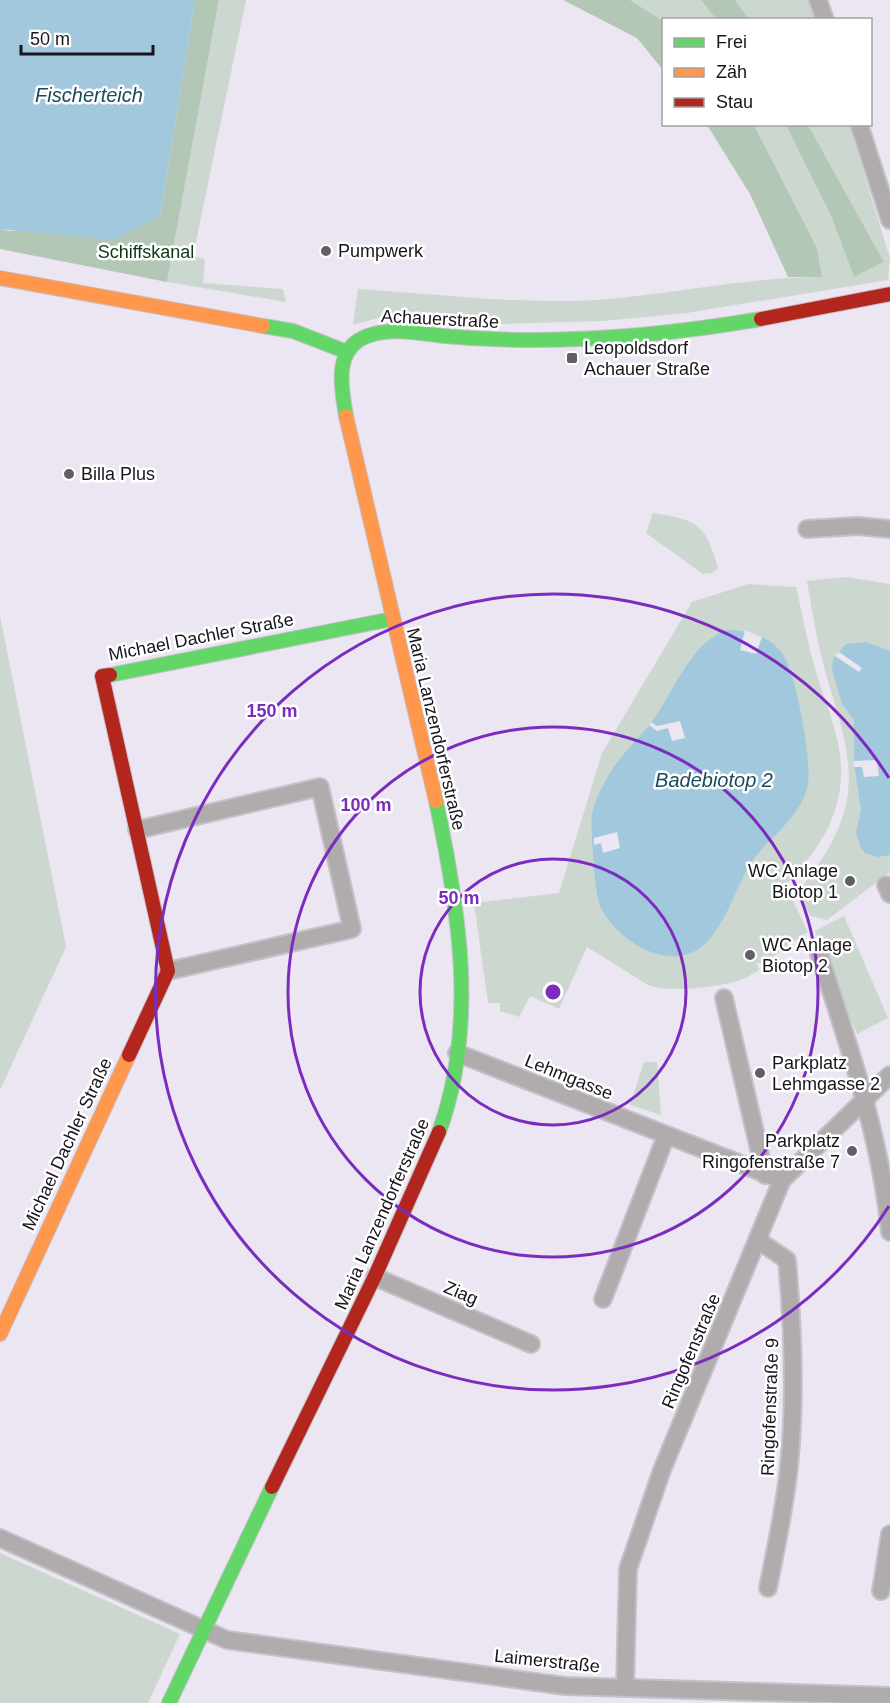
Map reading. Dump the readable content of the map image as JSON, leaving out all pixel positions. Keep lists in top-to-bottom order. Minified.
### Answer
{"streets":{"street":["Achauerstraße","Michael Dachler Straße","Maria Lanzendorferstraße","Lehmgasse","Ziag","Ringofenstraße","Ringofenstraße 9","Laimerstraße"]},"crossings":[["Achauerstraße","Maria Lanzendorferstraße"],["Michael Dachler Straße","Maria Lanzendorferstraße"],["Maria Lanzendorferstraße","Lehmgasse"],["Maria Lanzendorferstraße","Ziag"],["Maria Lanzendorferstraße","Laimerstraße"],["Lehmgasse","Ringofenstraße"],["Ringofenstraße","Ringofenstraße 9"],["Ringofenstraße","Laimerstraße"]],"water":["Fischerteich","Badebiotop 2"],"parks":["Schiffskanal"],"places":{"other":["Pumpwerk","Billa Plus","WC Anlage Biotop 1","WC Anlage Biotop 2","Parkplatz Lehmgasse 2","Parkplatz Ringofenstraße 7"],"transit":["Leopoldsdorf Achauer Straße"]},"legend":["Frei","Zäh","Stau"],"scale_bar":"50 m","rings":["150 m","100 m","50 m"]}
